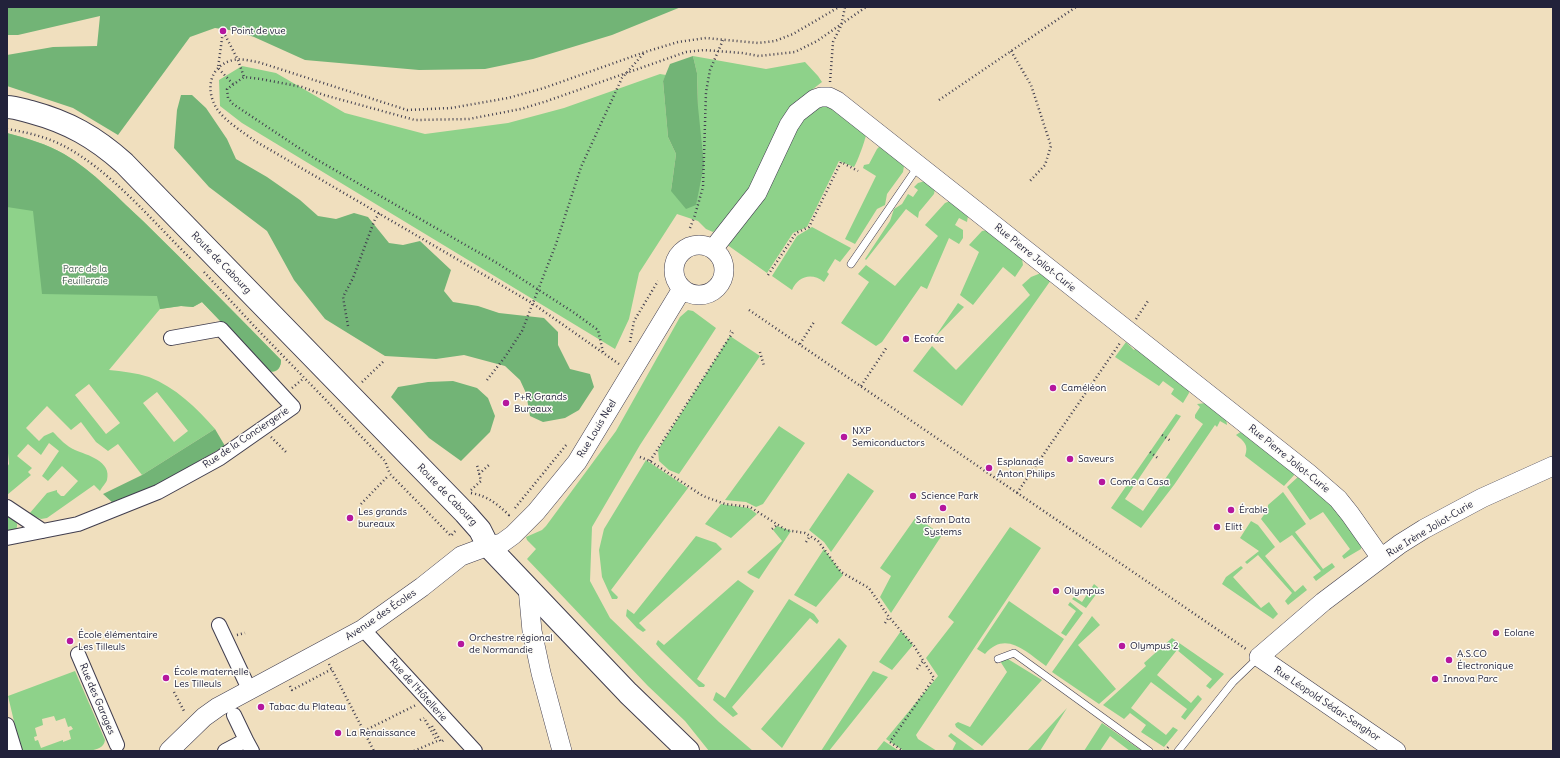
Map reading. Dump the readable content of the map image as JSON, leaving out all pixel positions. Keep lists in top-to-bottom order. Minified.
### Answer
{"streets":{"main road":["Route de Cabourg"],"street":["Rue Pierre Joliot-Curie","Rue Louis Neel","Rue de la Conciergerie","Rue Irène Joliot-Curie","Avenue des Écoles","Rue de l'Hôtellerie","Rue des Garages","Rue Léopold Sédar-Senghor"]},"crossings":[["Rue Pierre Joliot-Curie","Rue Irène Joliot-Curie"],["Route de Cabourg","Rue Louis Neel"],["Route de Cabourg","Avenue des Écoles"],["Rue Louis Neel","Avenue des Écoles"],["Rue Irène Joliot-Curie","Rue Léopold Sédar-Senghor"],["Avenue des Écoles","Rue de l'Hôtellerie"]],"parks":["Parc de la Feuilleraie"],"places":["Point de vue","Ecofac","Caméléon","P+R Grands Bureaux","NXP Semiconductors","Saveurs","Esplanade Anton Philips","Come a Casa","Science Park","Safran Data Systems","Érable","Les grands bureaux","Elitt","Olympus","Eolane","École élémentaire Les Tilleuls","Orchestre régional de Normandie","Olympus 2","A.S.CO Électronique","École maternelle Les Tilleuls","Innova Parc","Tabac du Plateau","La Renaissance"]}
